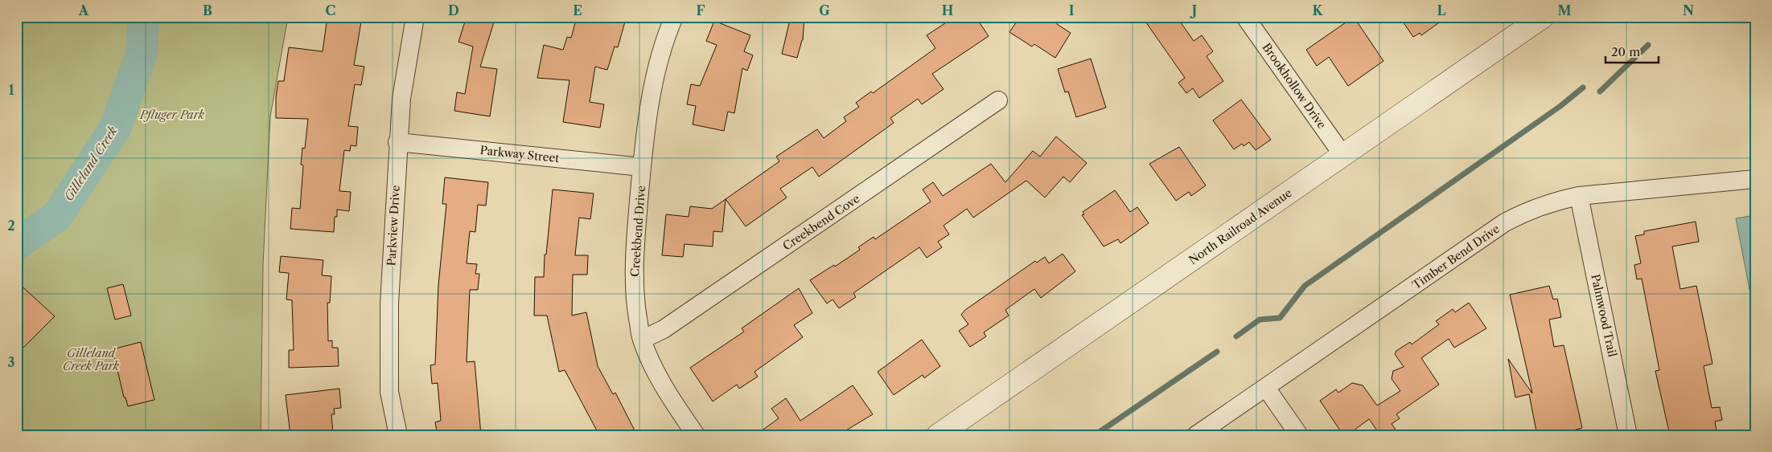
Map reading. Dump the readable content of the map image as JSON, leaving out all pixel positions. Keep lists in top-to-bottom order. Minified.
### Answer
{"streets":{"street":["Brookhollow Drive","Parkway Street","Creekbend Cove","Parkview Drive","North Railroad Avenue","Creekbend Drive","Timber Bend Drive","Palmwood Trail"]},"crossings":[["Brookhollow Drive","North Railroad Avenue"],["Parkway Street","Parkview Drive"],["Parkway Street","Creekbend Drive"],["Creekbend Cove","Creekbend Drive"],["Timber Bend Drive","Palmwood Trail"]],"water":["Gilleland Creek"],"parks":["Pfluger Park","Gilleland Creek Park"],"scale_bar":"20 m","grid":{"columns":["A","B","C","D","E","F","G","H","I","J","K","L","M","N"],"rows":["1","2","3"]}}
